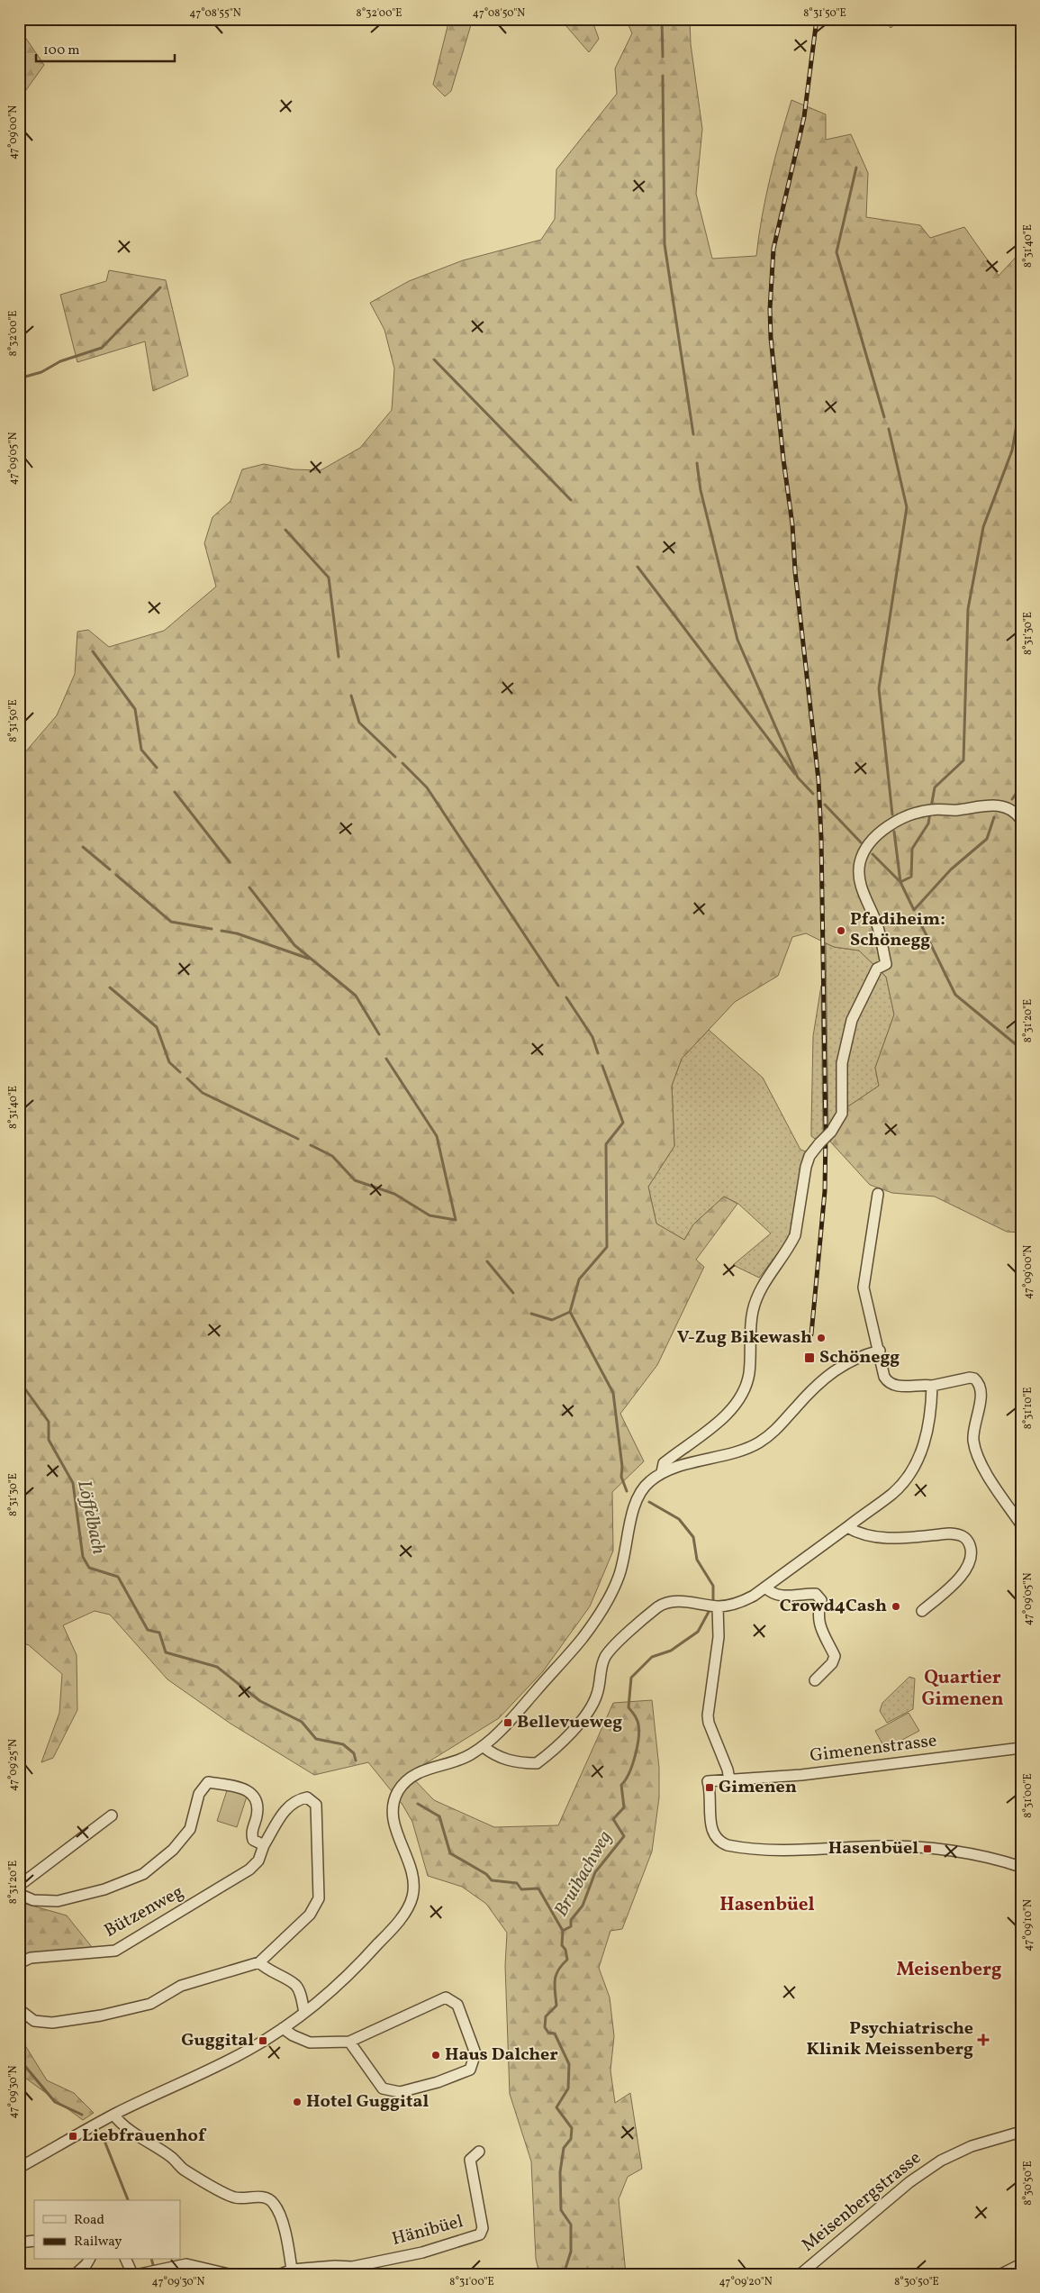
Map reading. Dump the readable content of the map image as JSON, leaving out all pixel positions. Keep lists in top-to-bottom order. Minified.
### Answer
{"streets":{"street":["Gimenenstrasse","Bützenweg","Meisenbergstrasse","Hänibüel"]},"districts":["Quartier Gimenen","Hasenbüel","Meisenberg"],"water":["Löffelbach","Bruibachweg"],"places":{"other":["Pfadiheim: Schönegg","V-Zug Bikewash","Crowd4Cash","Haus Dalcher","Hotel Guggital"],"transit":["Schönegg","Bellevueweg","Gimenen","Hasenbüel","Guggital","Liebfrauenhof"],"health":["Psychiatrische Klinik Meissenberg"]},"legend":["Road","Railway"],"scale_bar":"100 m","coordinates":["47°08'55\"N","8°32'00\"E","47°08'50\"N","8°31'50\"E","47°09'00\"N","8°31'40\"E","47°09'05\"N","8°31'30\"E","8°31'20\"E","8°31'10\"E","47°09'25\"N","8°31'00\"E","47°09'10\"N","47°09'30\"N","8°30'50\"E","47°09'20\"N"]}
